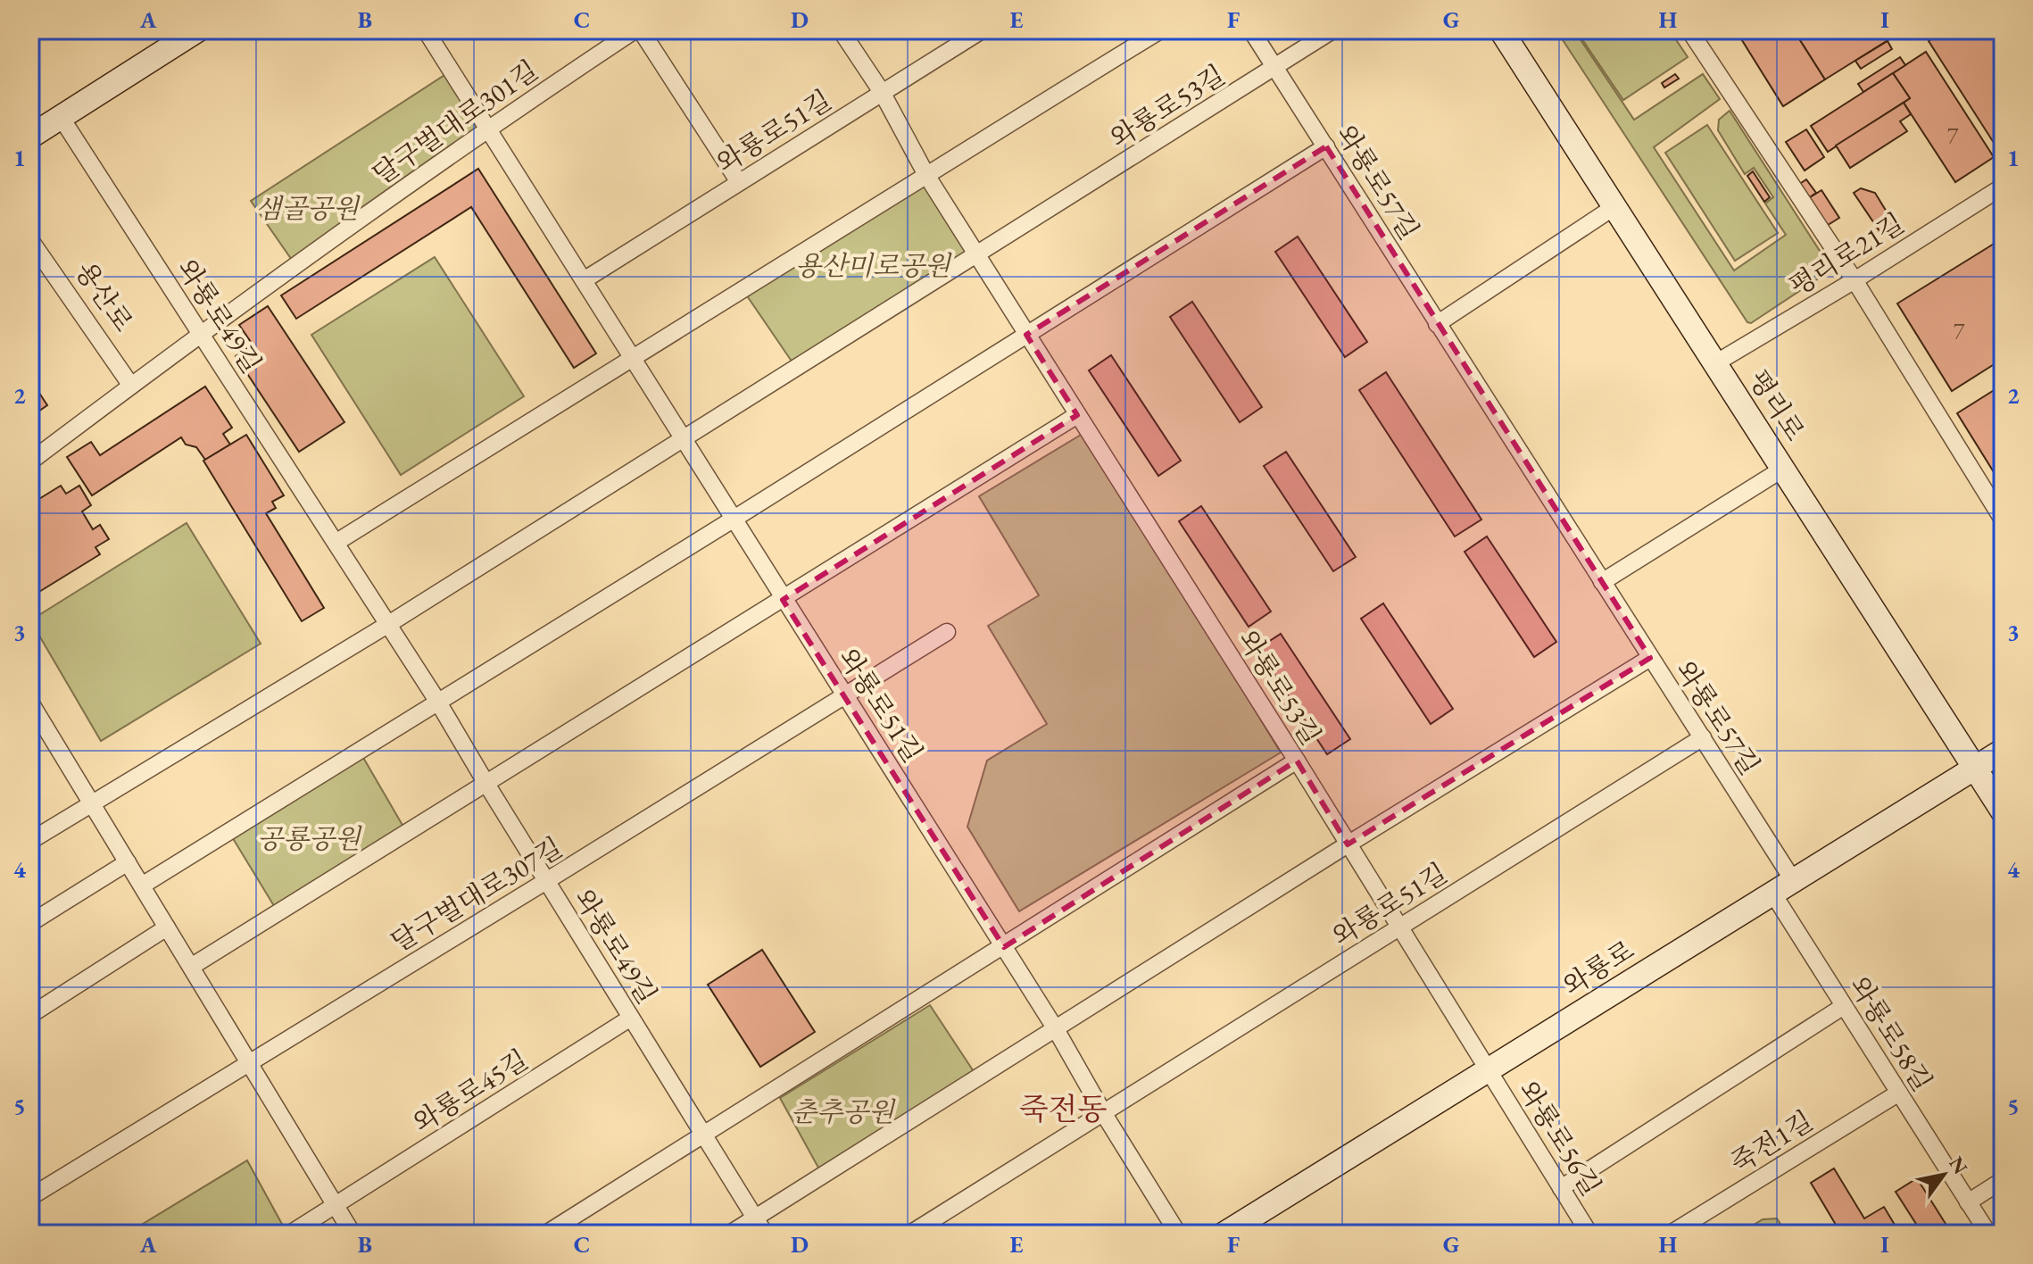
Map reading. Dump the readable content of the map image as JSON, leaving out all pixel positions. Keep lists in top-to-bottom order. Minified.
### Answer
{"streets":{"main road":["평리로","와룡로"],"street":["와룡로53길","달구벌대로301길","와룡로51길","와룡로57길","평리로21길","용산로","와룡로49길","달구벌대로307길","와룡로58길","와룡로45길","와룡로56길","죽전1길"]},"crossings":[["와룡로53길","와룡로51길"],["와룡로53길","와룡로57길"],["와룡로53길","와룡로"],["와룡로53길","와룡로56길"],["달구벌대로301길","와룡로51길"],["달구벌대로301길","용산로"],["달구벌대로301길","와룡로49길"],["와룡로51길","와룡로57길"],["와룡로51길","달구벌대로307길"],["와룡로57길","와룡로"],["평리로21길","평리로"],["와룡로49길","달구벌대로307길"],["와룡로49길","와룡로45길"],["평리로","와룡로"],["와룡로","와룡로58길"],["와룡로","와룡로56길"],["와룡로58길","죽전1길"]],"districts":["죽전동"],"parks":["샘골공원","용산미로공원","공룡공원","춘추공원"],"house_numbers":["7","7"],"north":"top right","grid":{"columns":["A","B","C","D","E","F","G","H","I"],"rows":["1","2","3","4","5"]}}
